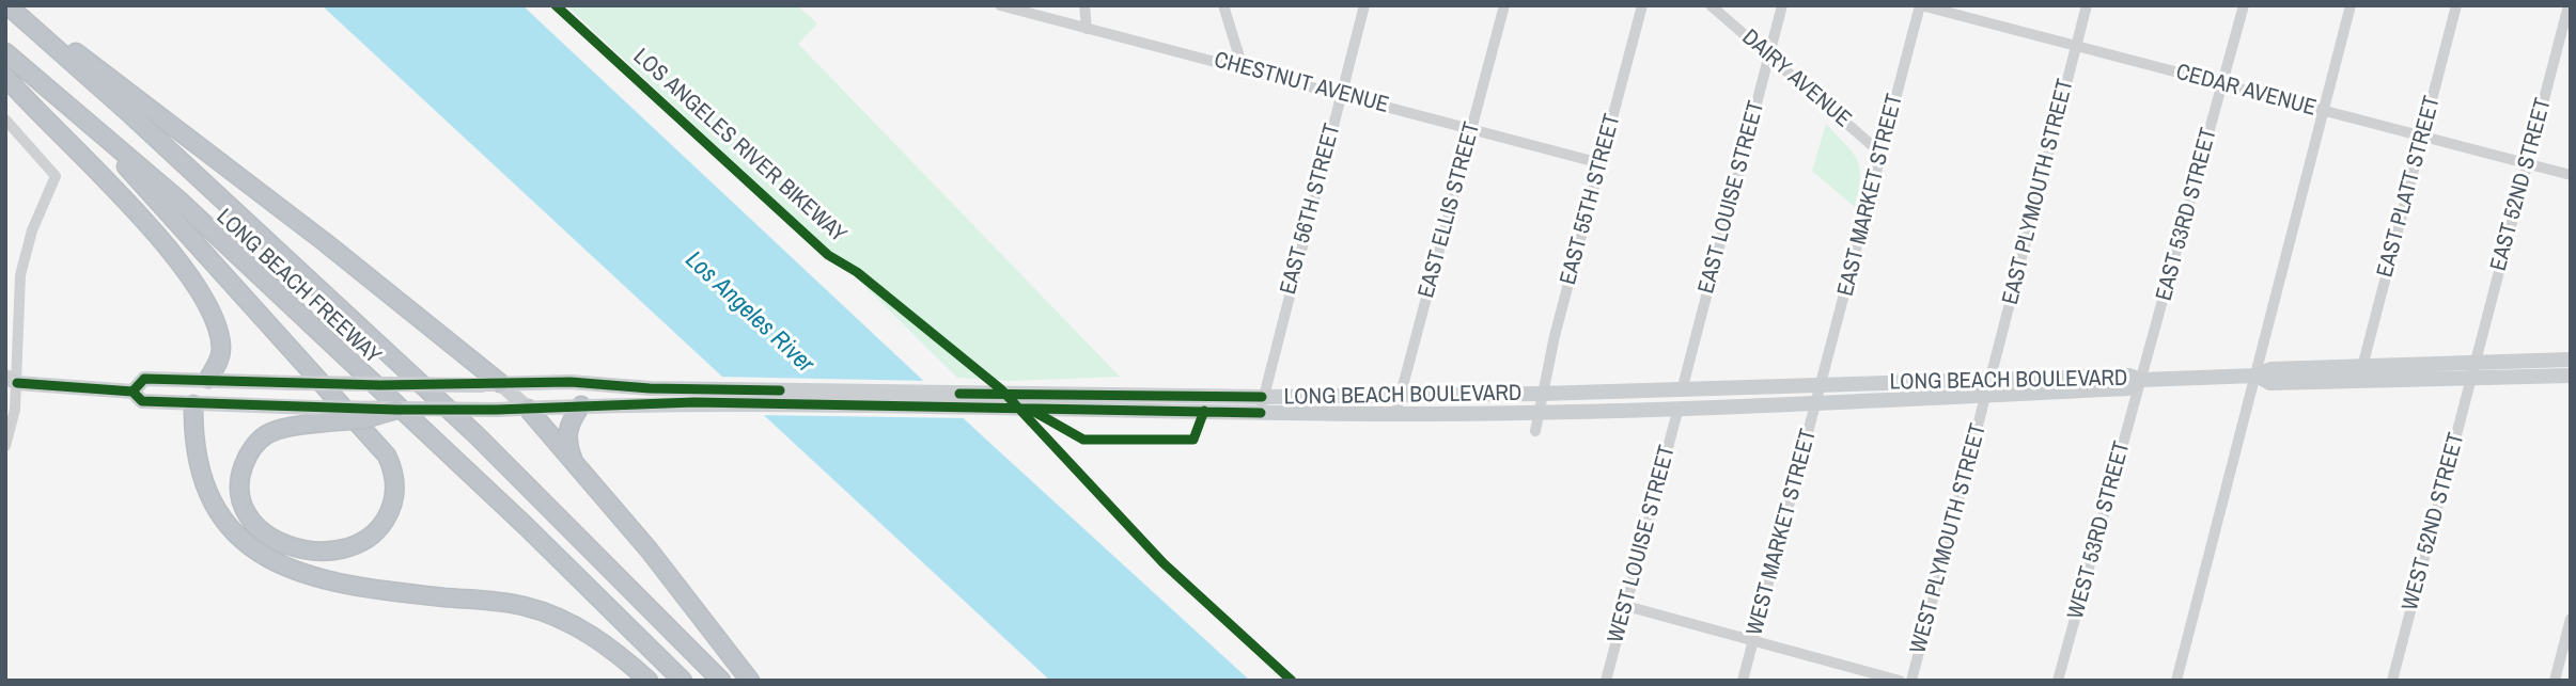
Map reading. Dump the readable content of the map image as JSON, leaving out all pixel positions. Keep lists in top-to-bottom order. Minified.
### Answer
{"streets":{"highway":["LONG BEACH FREEWAY"],"main road":["LONG BEACH BOULEVARD"],"street":["DAIRY AVENUE","CHESTNUT AVENUE","CEDAR AVENUE","EAST 52ND STREET","EAST PLATT STREET","EAST PLYMOUTH STREET","EAST MARKET STREET","EAST LOUISE STREET","EAST 55TH STREET","EAST 56TH STREET","EAST ELLIS STREET","EAST 53RD STREET","WEST 52ND STREET","WEST 53RD STREET","WEST MARKET STREET","WEST PLYMOUTH STREET","WEST LOUISE STREET"],"cycle path":["LOS ANGELES RIVER BIKEWAY"]},"crossings":[["DAIRY AVENUE","EAST MARKET STREET"],["DAIRY AVENUE","EAST LOUISE STREET"],["CHESTNUT AVENUE","EAST 55TH STREET"],["CHESTNUT AVENUE","EAST 56TH STREET"],["CHESTNUT AVENUE","EAST ELLIS STREET"],["CEDAR AVENUE","EAST 52ND STREET"],["CEDAR AVENUE","EAST PLATT STREET"],["CEDAR AVENUE","EAST PLYMOUTH STREET"],["CEDAR AVENUE","EAST MARKET STREET"],["CEDAR AVENUE","EAST 53RD STREET"],["EAST 52ND STREET","LONG BEACH BOULEVARD"],["EAST 52ND STREET","WEST 52ND STREET"],["EAST PLATT STREET","LONG BEACH BOULEVARD"],["EAST PLYMOUTH STREET","LONG BEACH BOULEVARD"],["EAST MARKET STREET","LONG BEACH BOULEVARD"],["EAST MARKET STREET","WEST MARKET STREET"],["EAST LOUISE STREET","LONG BEACH BOULEVARD"],["EAST 55TH STREET","LONG BEACH BOULEVARD"],["EAST 56TH STREET","LONG BEACH BOULEVARD"],["EAST ELLIS STREET","LONG BEACH BOULEVARD"],["EAST 53RD STREET","LONG BEACH BOULEVARD"],["EAST 53RD STREET","WEST 53RD STREET"],["LONG BEACH BOULEVARD","WEST 52ND STREET"],["LONG BEACH BOULEVARD","WEST 53RD STREET"],["LONG BEACH BOULEVARD","WEST MARKET STREET"],["LONG BEACH BOULEVARD","WEST PLYMOUTH STREET"],["LONG BEACH BOULEVARD","WEST LOUISE STREET"]],"water":["Los Angeles River"]}
